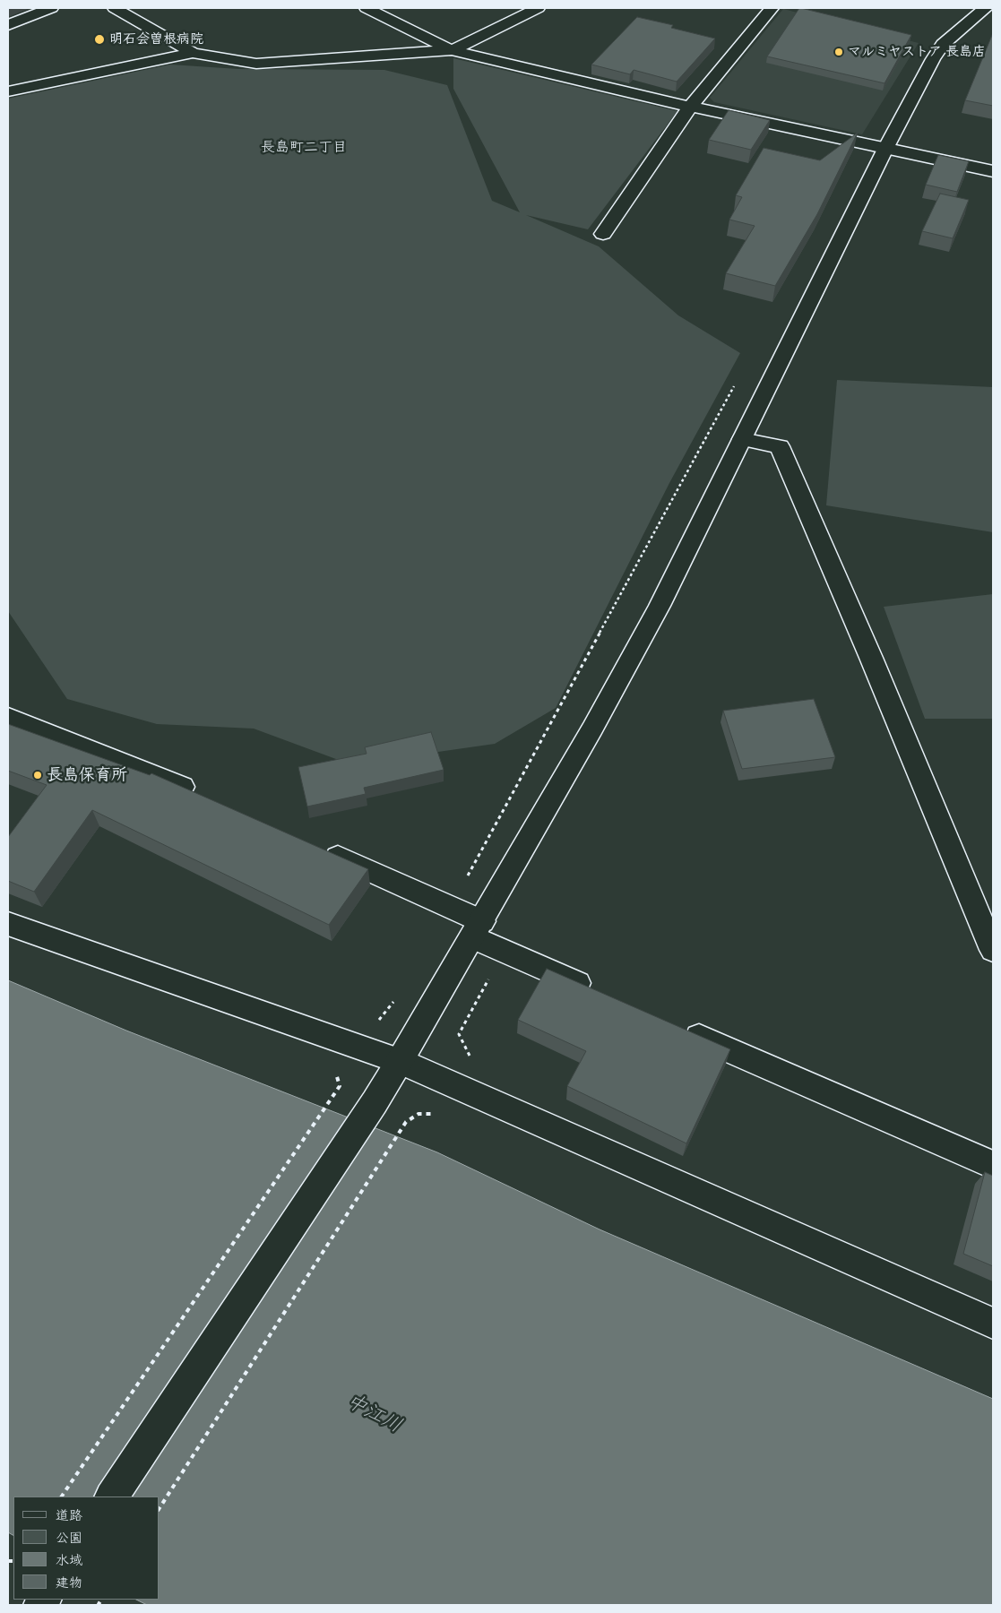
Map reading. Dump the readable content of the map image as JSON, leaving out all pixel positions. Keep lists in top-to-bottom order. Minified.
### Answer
{"districts":["長島町二丁目"],"water":["中江川"],"places":["明石会曽根病院","マルミヤストア 長島店","長島保育所"],"legend":["道路","公園","水域","建物"]}
